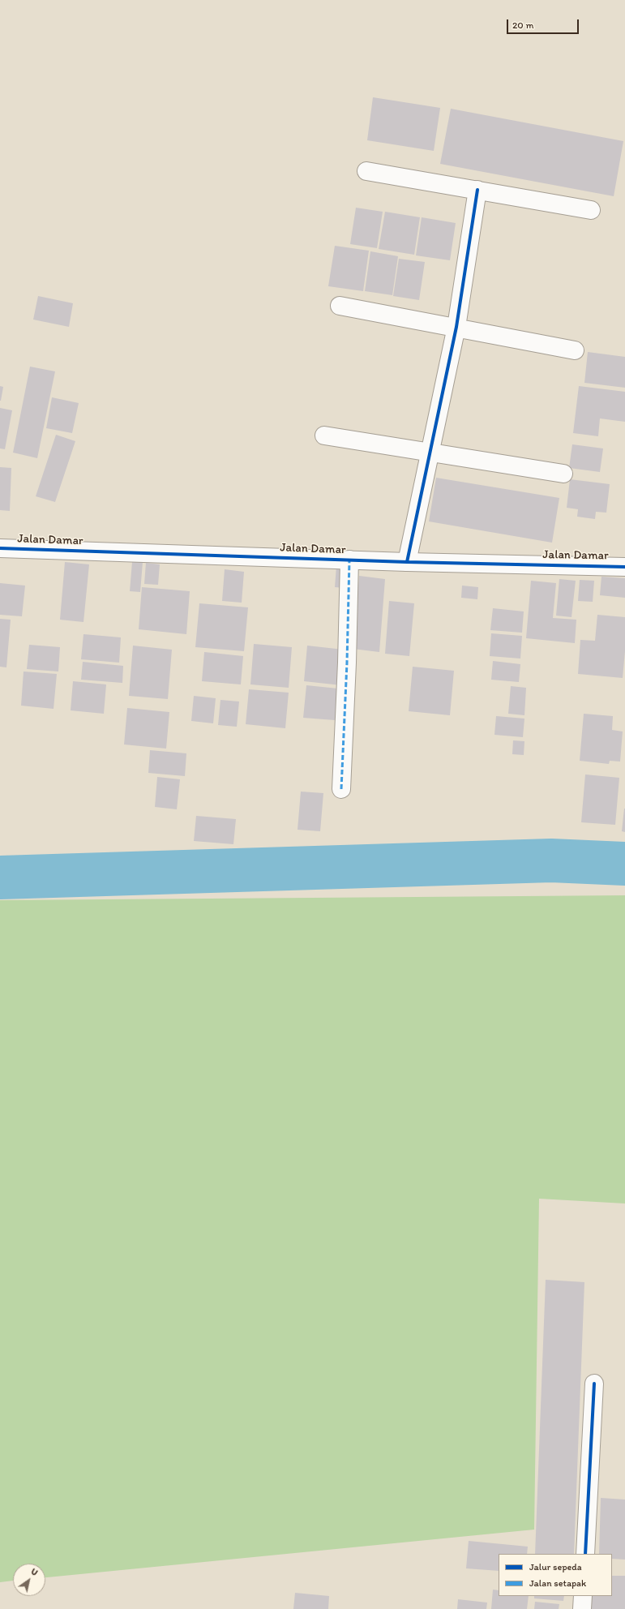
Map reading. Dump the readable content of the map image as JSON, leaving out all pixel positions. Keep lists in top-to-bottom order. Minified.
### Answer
{"streets":{"street":["Jalan Damar"]},"legend":["Jalur sepeda","Jalan setapak"],"scale_bar":"20 m","north":"top right"}
